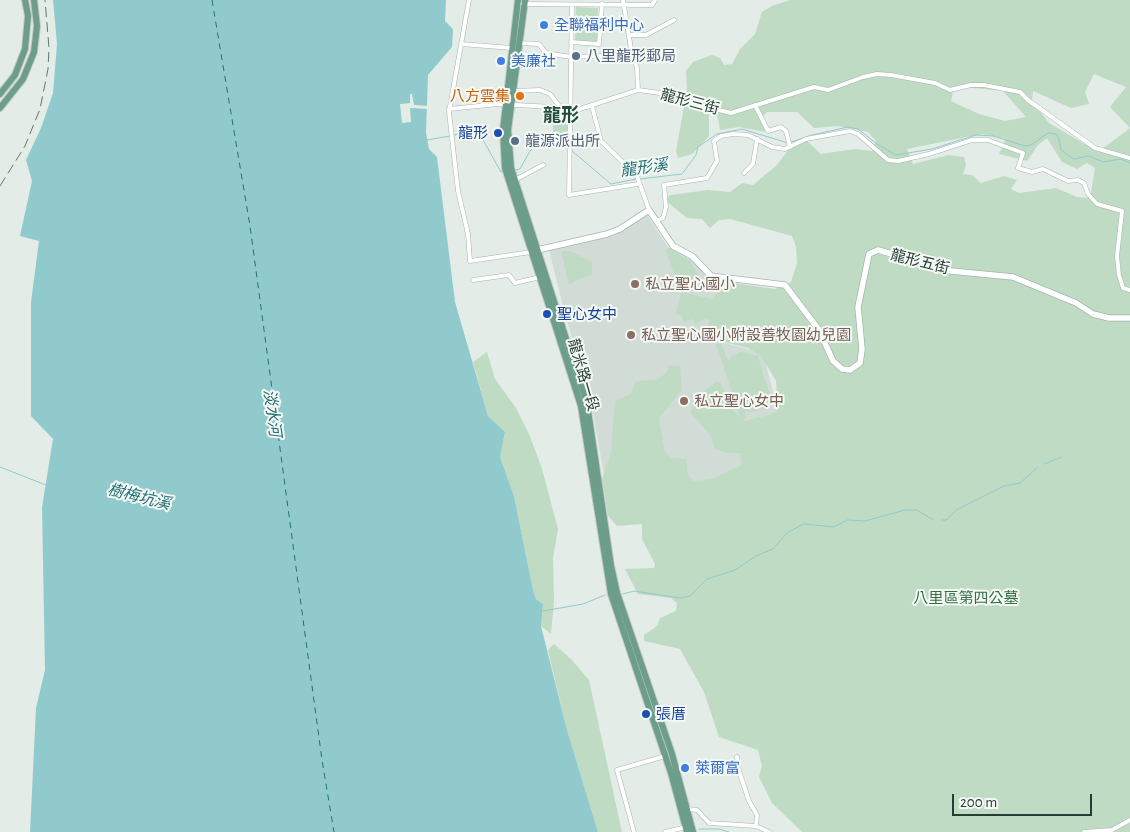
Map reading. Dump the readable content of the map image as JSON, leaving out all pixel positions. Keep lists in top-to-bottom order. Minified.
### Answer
{"streets":{"main road":["龍米路一段"],"street":["龍形三街","龍形五街"]},"crossings":[["龍形三街","龍米路一段"]],"districts":["龍形"],"water":["龍形溪","淡水河","樹梅坑溪"],"parks":["八里區第四公墓"],"places":["全聯福利中心","八里龍形郵局","美廉社","八方雲集","龍形","龍源派出所","私立聖心國小","聖心女中","私立聖心國小附設善牧園幼兒園","私立聖心女中","張厝","萊爾富"],"scale_bar":"200 m"}
